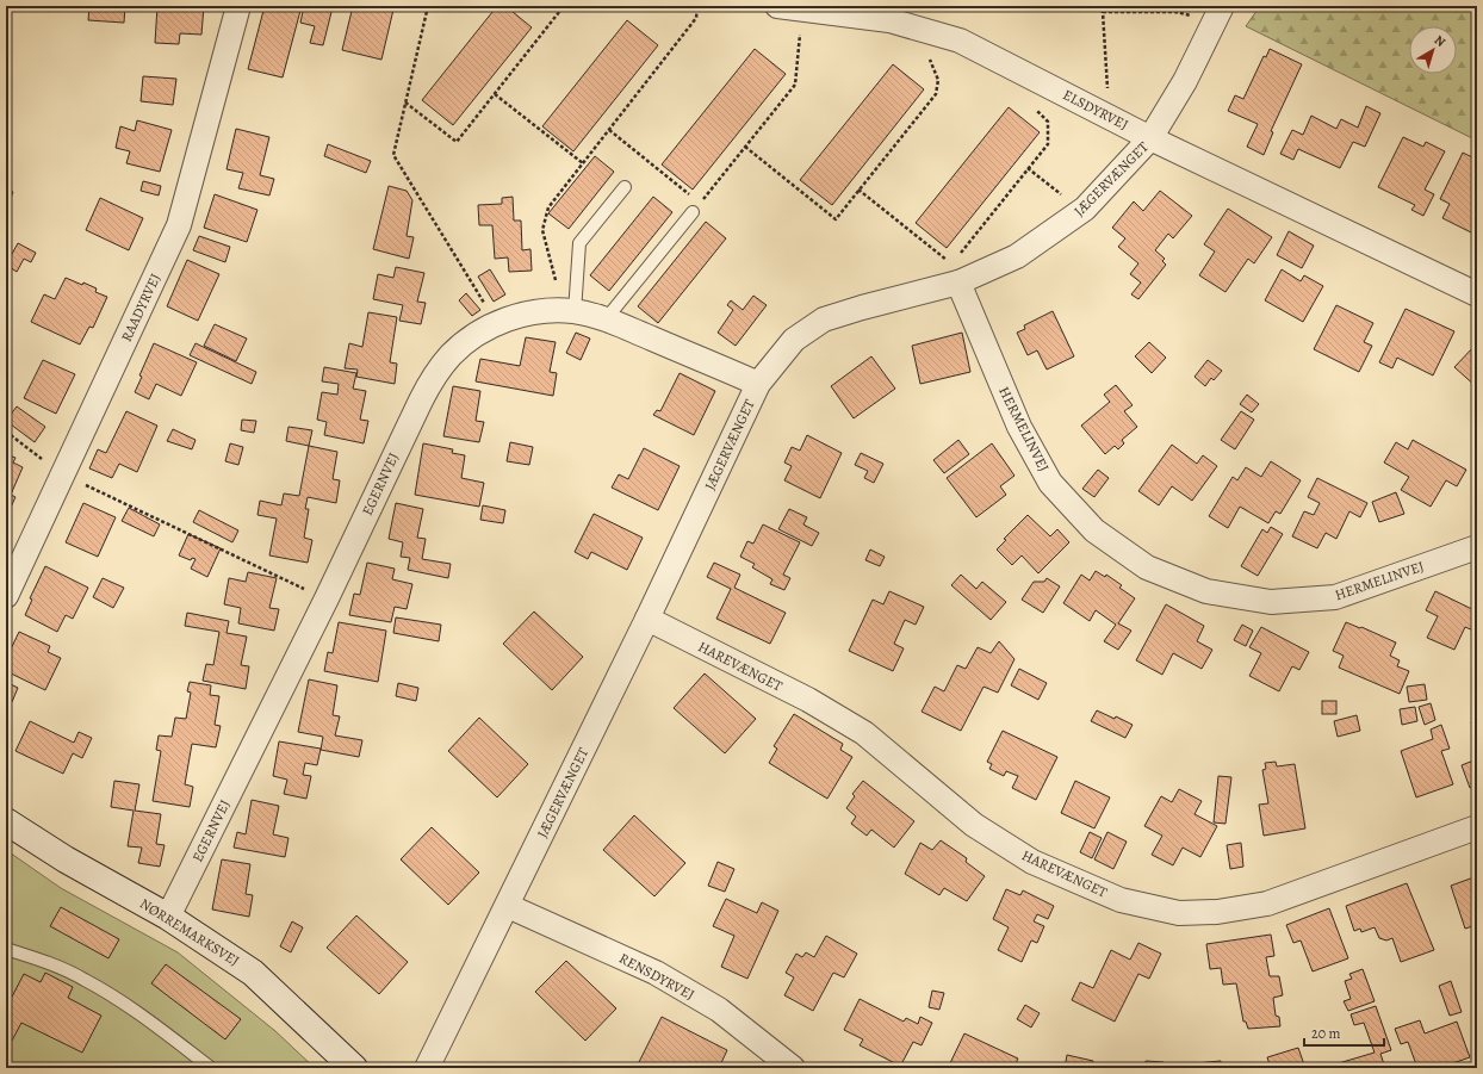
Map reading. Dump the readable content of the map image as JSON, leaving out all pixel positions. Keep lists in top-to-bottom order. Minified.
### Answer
{"streets":{"street":["ELSDYRVEJ","JÆGERVÆNGET","RAADYRVEJ","HERMELINVEJ","EGERNVEJ","HAREVÆNGET","NØRREMARKSVEJ","RENSDYRVEJ"]},"crossings":[["ELSDYRVEJ","JÆGERVÆNGET"],["JÆGERVÆNGET","HERMELINVEJ"],["JÆGERVÆNGET","EGERNVEJ"],["JÆGERVÆNGET","HAREVÆNGET"],["JÆGERVÆNGET","RENSDYRVEJ"],["EGERNVEJ","NØRREMARKSVEJ"]],"scale_bar":"20 m","north":"top right"}
